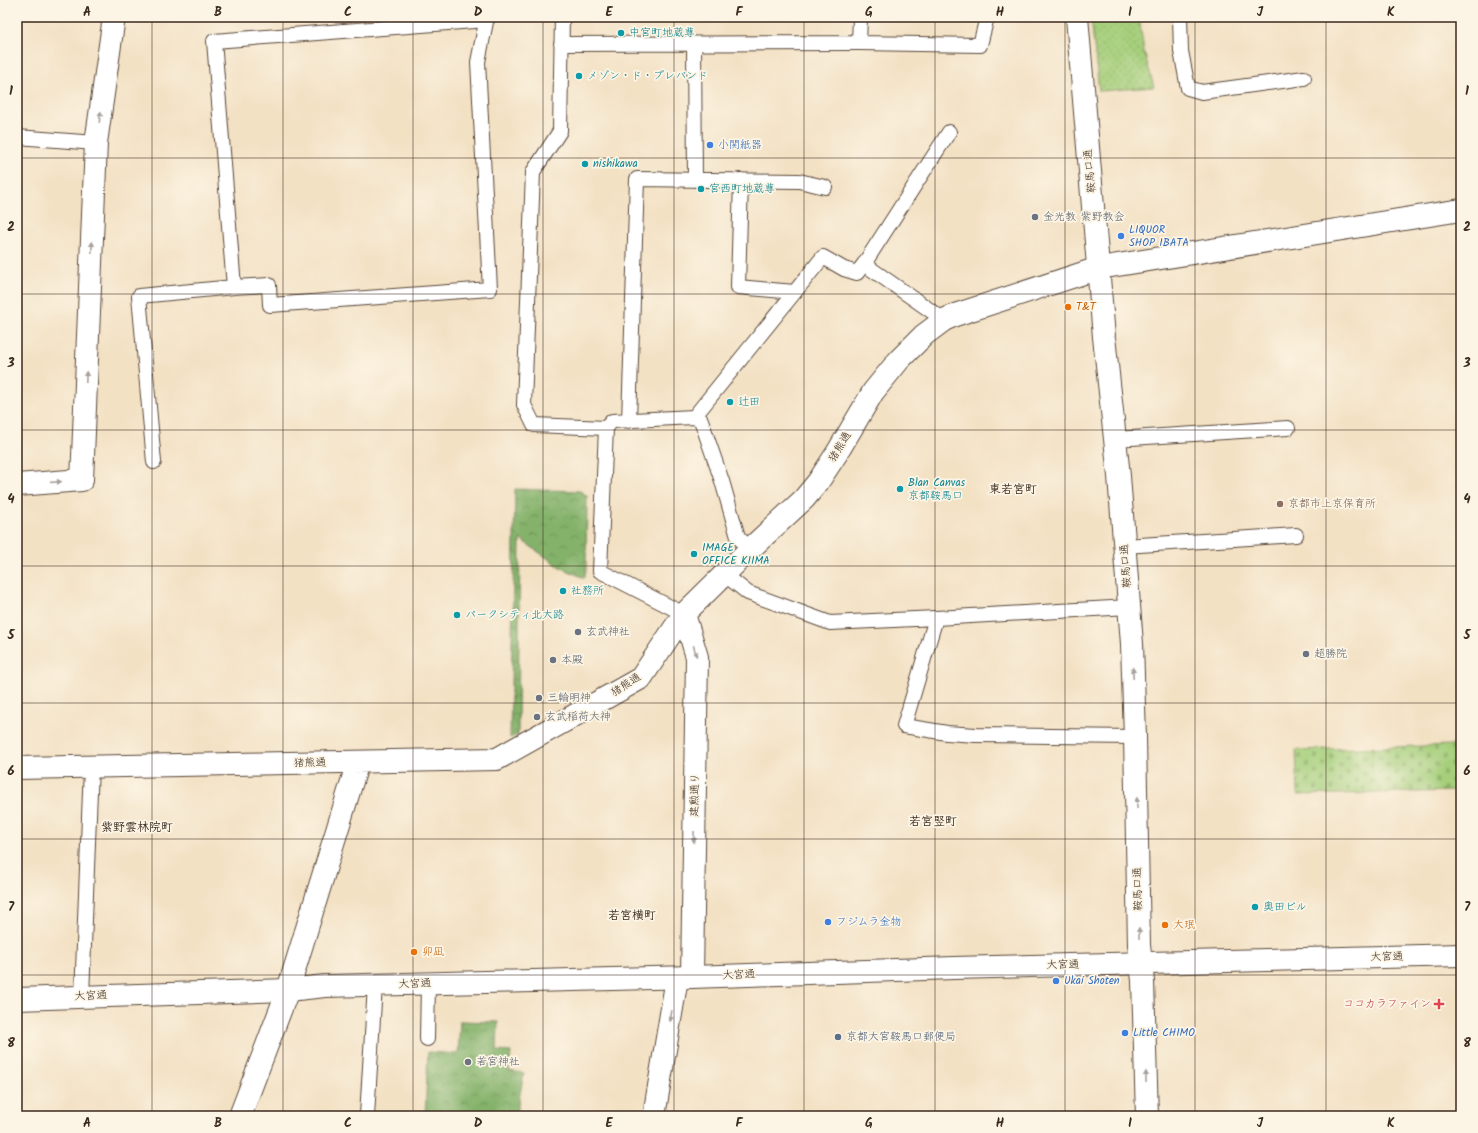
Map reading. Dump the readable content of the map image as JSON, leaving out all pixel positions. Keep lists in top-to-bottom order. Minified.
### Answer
{"streets":{"street":["鞍馬口通","猪熊通","建勲通り","大宮通"]},"crossings":[["鞍馬口通","猪熊通"],["鞍馬口通","大宮通"],["猪熊通","建勲通り"],["建勲通り","大宮通"]],"one_way":["鞍馬口通","建勲通り"],"districts":["東若宮町","若宮竪町","紫野雲林院町","若宮横町"],"places":{"other":["中宮町地蔵尊","メゾン・ド・プレバンド","小関紙器","nishikawa","宮西町地蔵尊","金光教 紫野教会","LIQUOR SHOP IBATA","T&T","辻田","Blan Canvas 京都鞍馬口","京都市上京保育所","IMAGE OFFICE KIIMA","社務所","パークシティ北大路","玄武神社","超勝院","本殿","三輪明神","玄武稲荷大神","奥田ビル","フジムラ金物","大珉","卯凪","Ukai Shoten","Little CHIMO","京都大宮鞍馬口郵便局","若宮神社"],"health":["ココカラファイン"]},"grid":{"columns":["A","B","C","D","E","F","G","H","I","J","K"],"rows":["1","2","3","4","5","6","7","8"]}}
